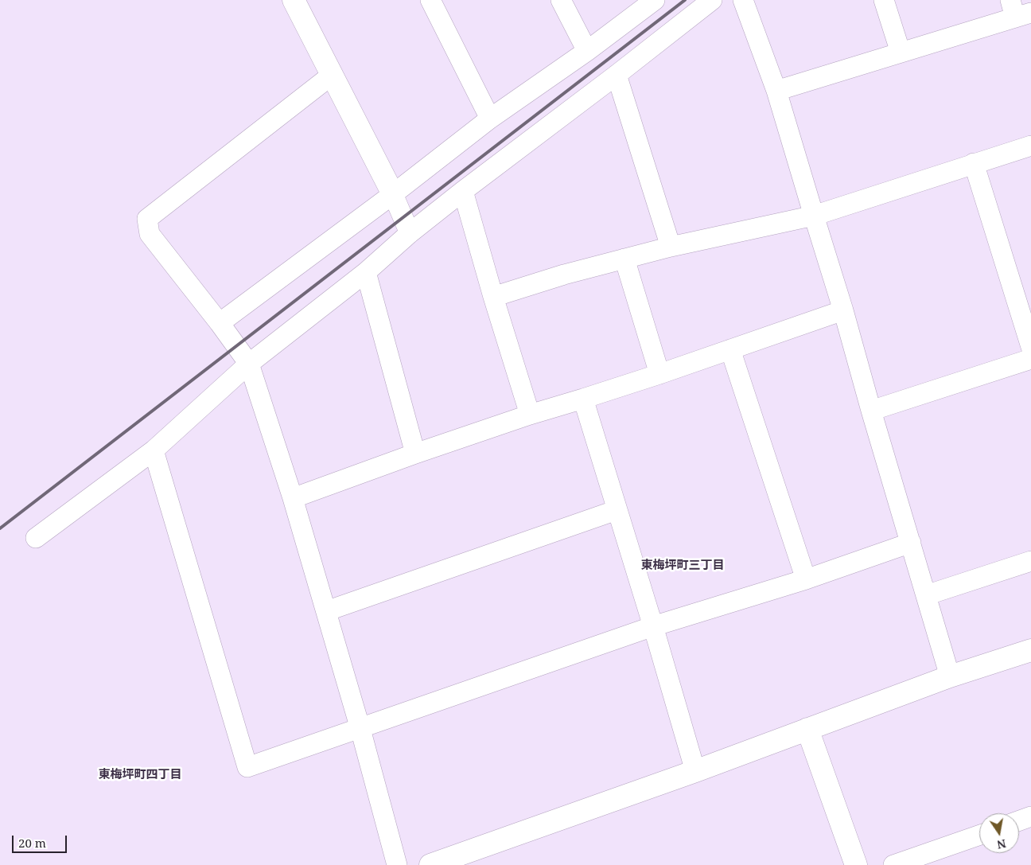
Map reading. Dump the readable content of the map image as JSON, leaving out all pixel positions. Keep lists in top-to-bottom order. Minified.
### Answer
{"districts":["東梅坪町三丁目","東梅坪町四丁目"],"scale_bar":"20 m","north":"bottom"}
